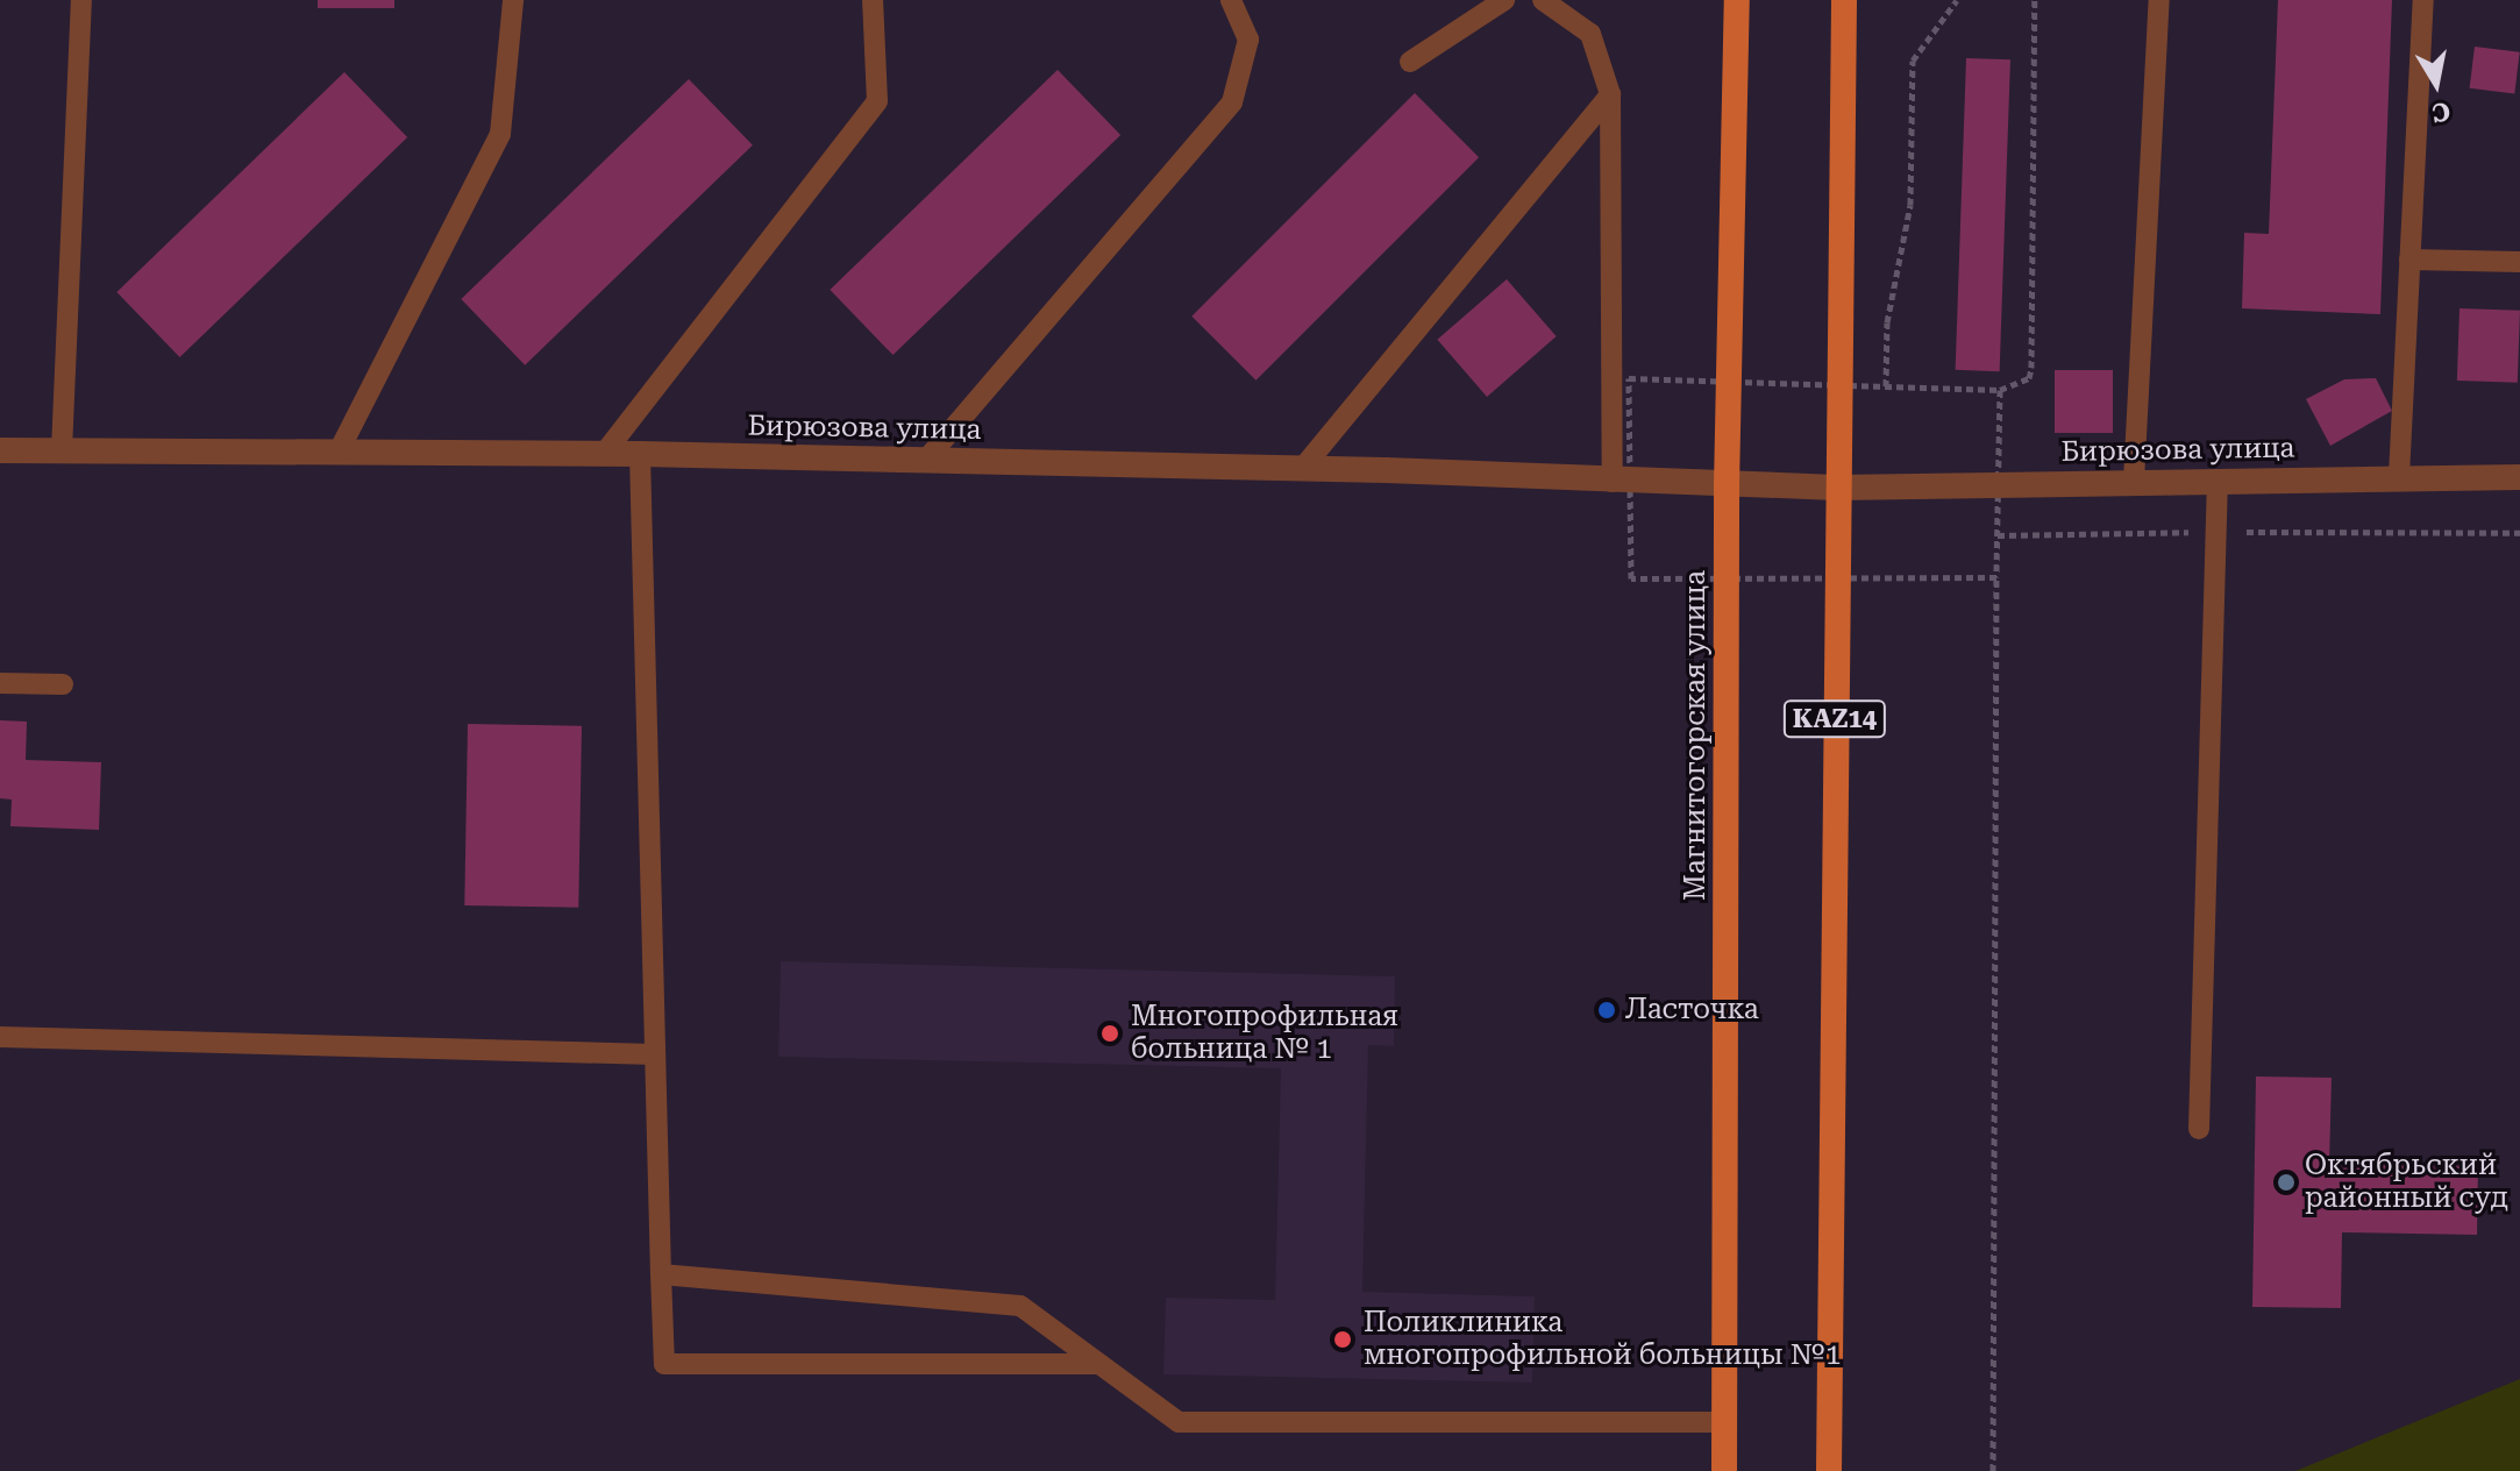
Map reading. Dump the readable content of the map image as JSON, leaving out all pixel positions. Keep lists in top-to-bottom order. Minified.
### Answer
{"streets":{"main road":["KAZ14","Магнитогорская улица"],"street":["Бирюзова улица"]},"crossings":[["Бирюзова улица","KAZ14"],["Бирюзова улица","Магнитогорская улица"]],"places":["Ласточка","Многопрофильная больница № 1","Октябрьский районный суд","Поликлиника многопрофильной больницы №1"],"north":"bottom"}
